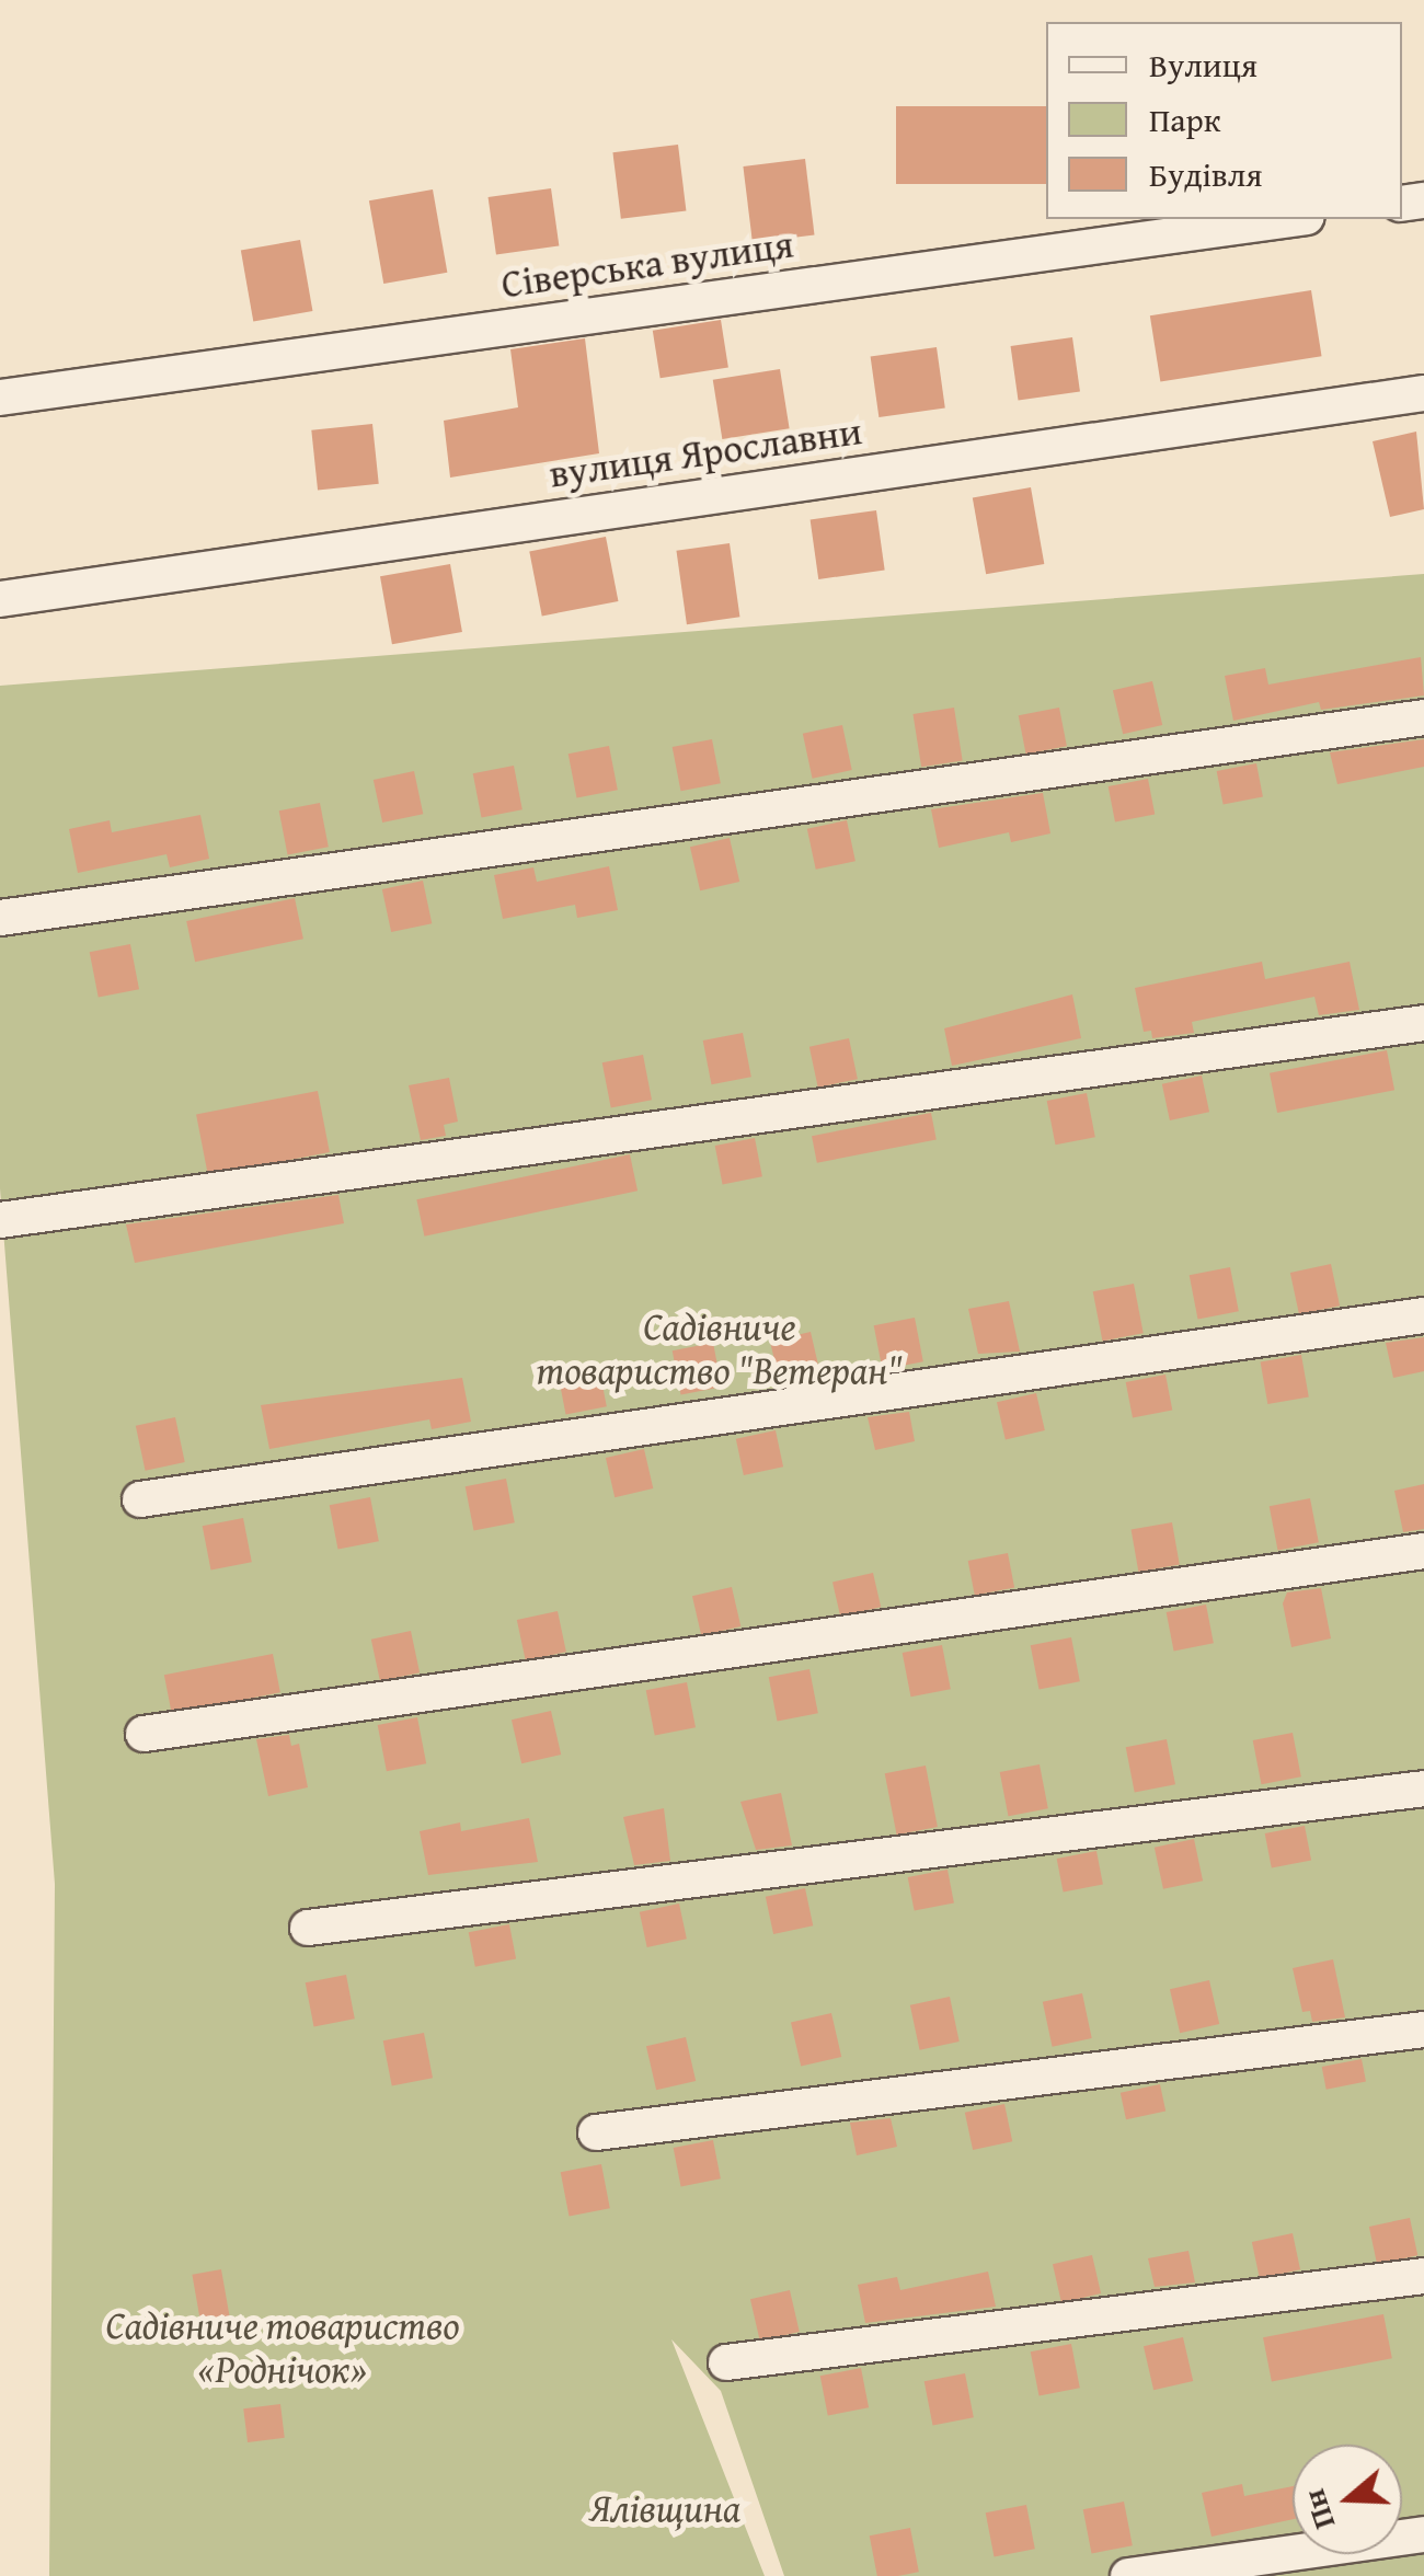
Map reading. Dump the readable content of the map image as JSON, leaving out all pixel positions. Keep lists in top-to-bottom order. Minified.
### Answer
{"streets":{"street":["Сіверська вулиця","вулиця Ярославни"]},"parks":["Садівниче товариство \"Ветеран\"","Садівниче товариство «Роднічок»","Ялівщина"],"legend":["Вулиця","Парк","Будівля"],"north":"left"}
